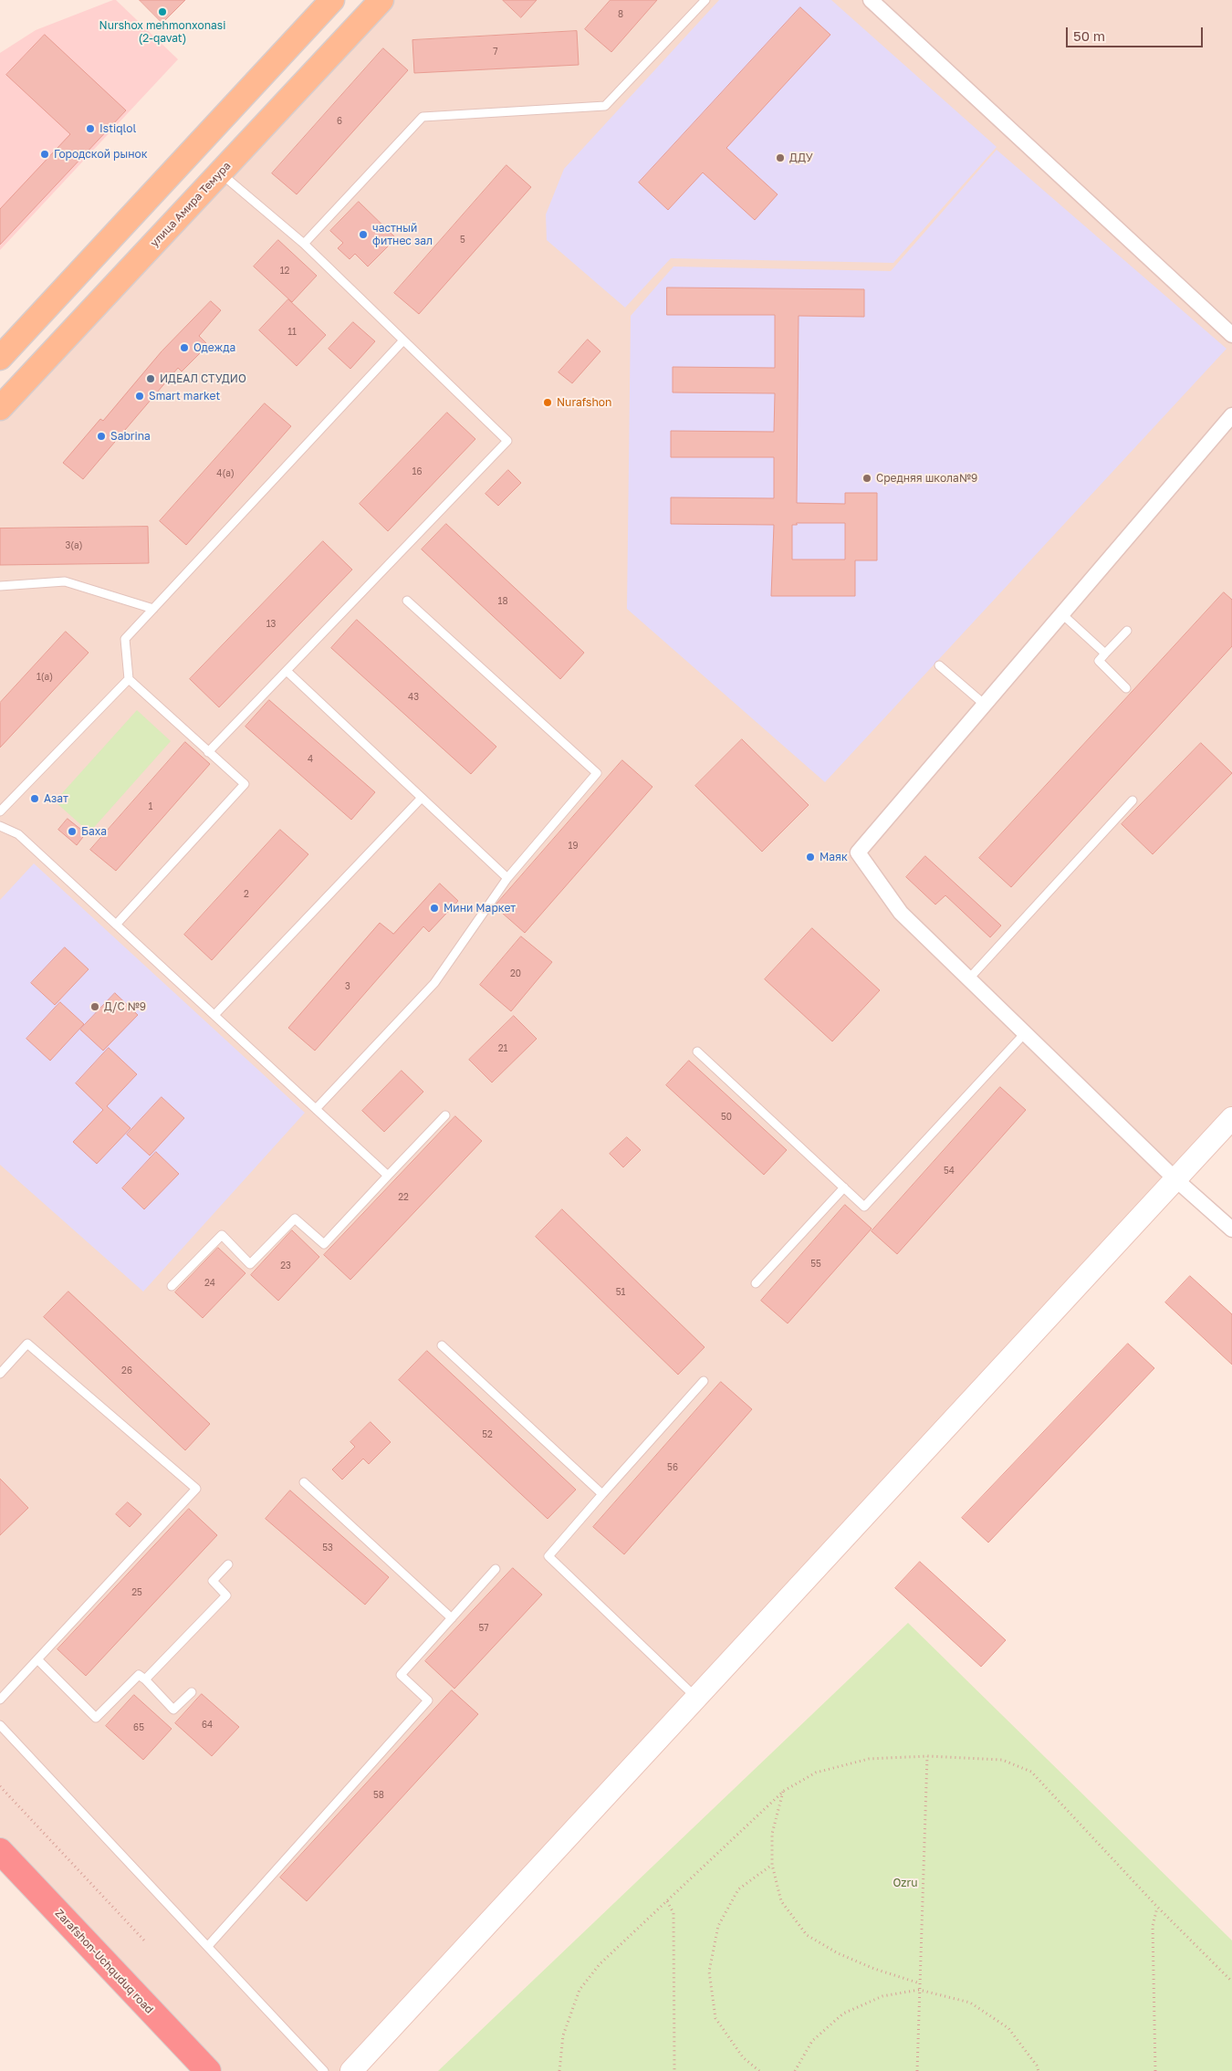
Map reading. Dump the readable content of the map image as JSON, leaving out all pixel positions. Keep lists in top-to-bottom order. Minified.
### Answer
{"streets":{"highway":["Zarafshon-Uchquduq road"],"main road":["улица Амира Темура"]},"parks":["Ozru"],"places":["Nurshox mehmonxonasi (2-qavat)","Istiqlol","Городской рынок","ДДУ","частный фитнес зал","Одежда","ИДЕАЛ СТУДИО","Smart market","Nurafshon","Sabrina","Средняя школа№9","Азат","Баха","Маяк","Мини Маркет","Д/С №9"],"house_numbers":["8","7","6","5","12","11","16","4(а)","3(а)","18","13","1(а)","43","4","1","19","2","20","3","21","50","54","22","55","23","24","51","26","52","56","53","25","57","64","65","58"],"scale_bar":"50 m"}
